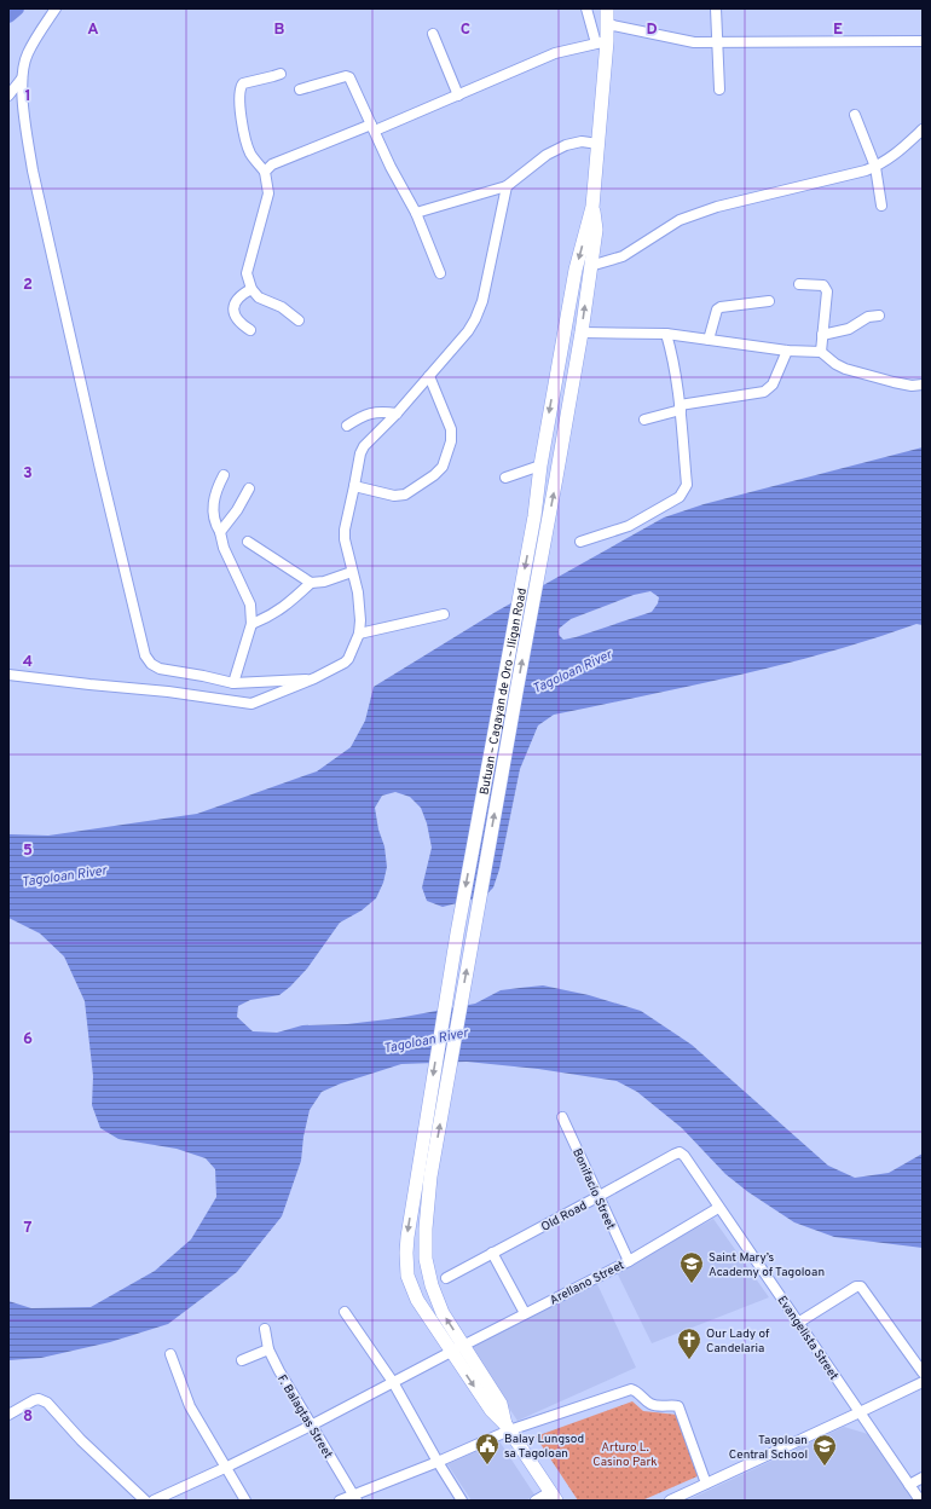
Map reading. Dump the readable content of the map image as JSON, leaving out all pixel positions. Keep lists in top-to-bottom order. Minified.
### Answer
{"streets":{"highway":["Butuan – Cagayan de Oro – Iligan Road"],"street":["Bonifacio Street","Old Road","Arellano Street","Evangelista Street","F. Balagtas Street"]},"crossings":[["Butuan – Cagayan de Oro – Iligan Road","Arellano Street"],["Bonifacio Street","Old Road"],["Bonifacio Street","Arellano Street"],["Old Road","Evangelista Street"],["Arellano Street","Evangelista Street"],["Arellano Street","F. Balagtas Street"]],"water":["Tagoloan River"],"parks":["Arturo L. Casino Park"],"places":{"school or university":["Saint Mary’s Academy of Tagoloan","Tagoloan Central School"],"church":["Our Lady of Candelaria"],"public building":["Balay Lungsod sa Tagoloan"]},"grid":{"columns":["A","B","C","D","E"],"rows":["1","2","3","4","5","6","7","8"]}}
